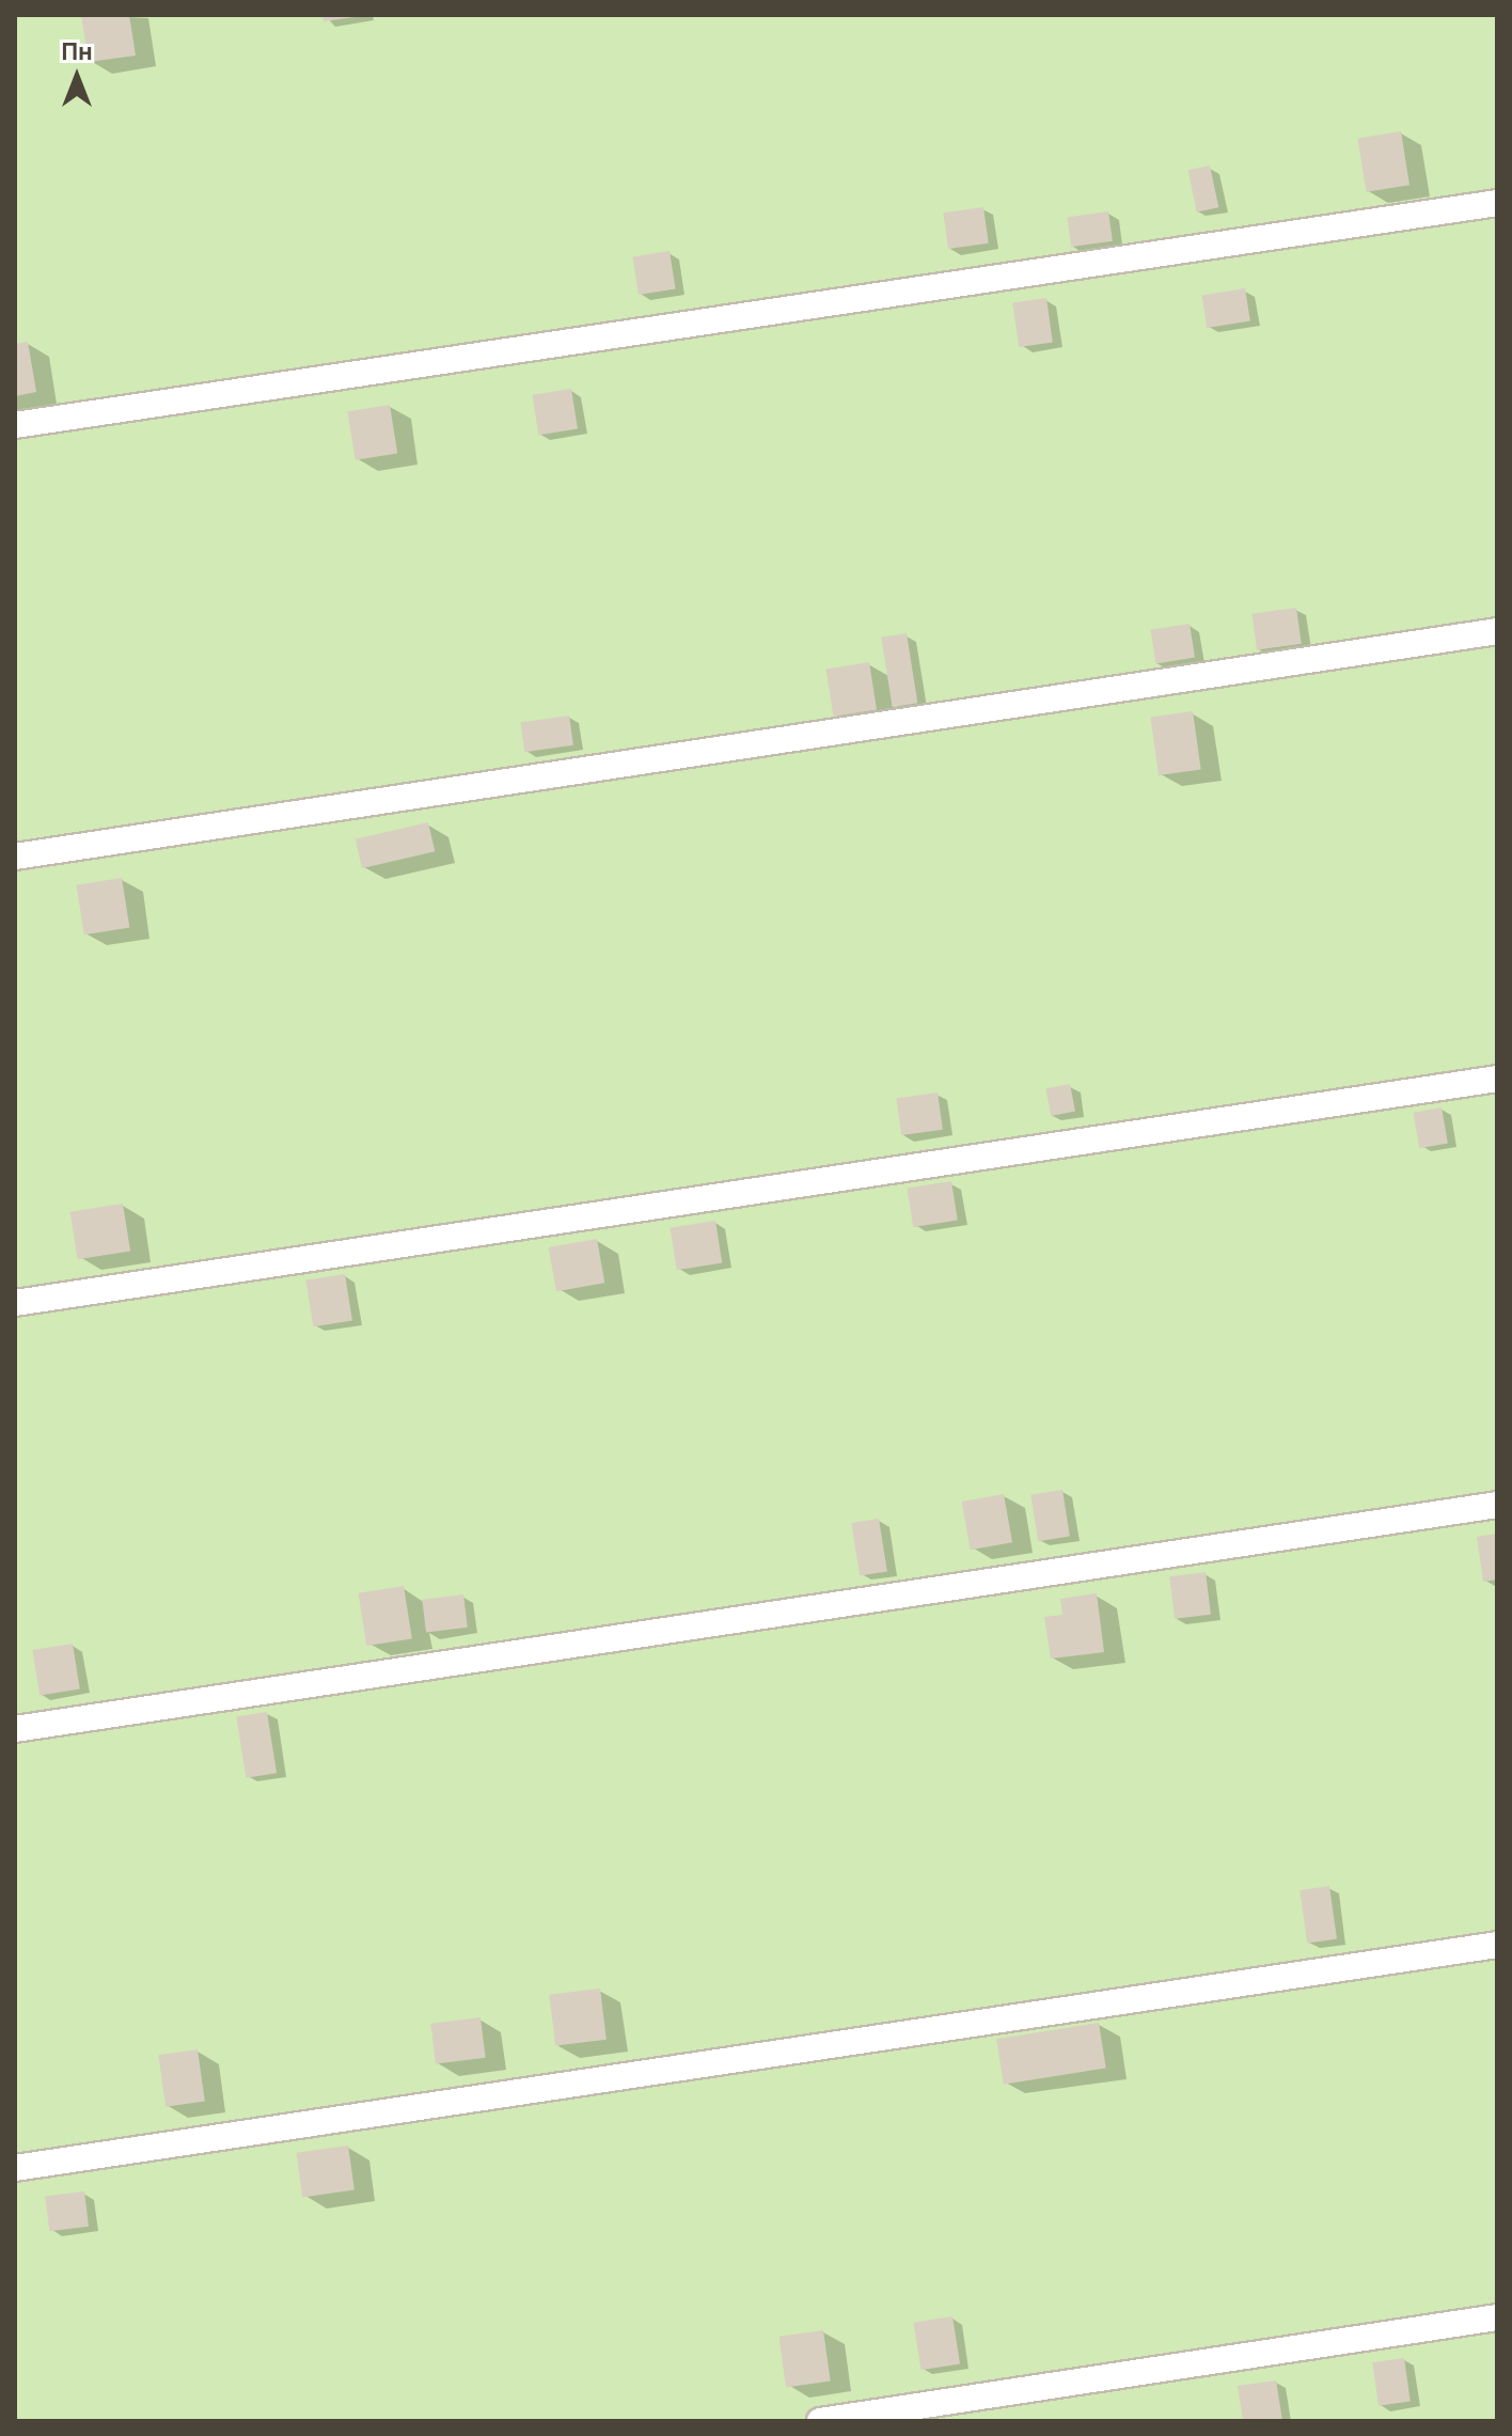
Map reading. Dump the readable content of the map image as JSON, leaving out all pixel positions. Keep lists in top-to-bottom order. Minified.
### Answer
{"north":"top"}
